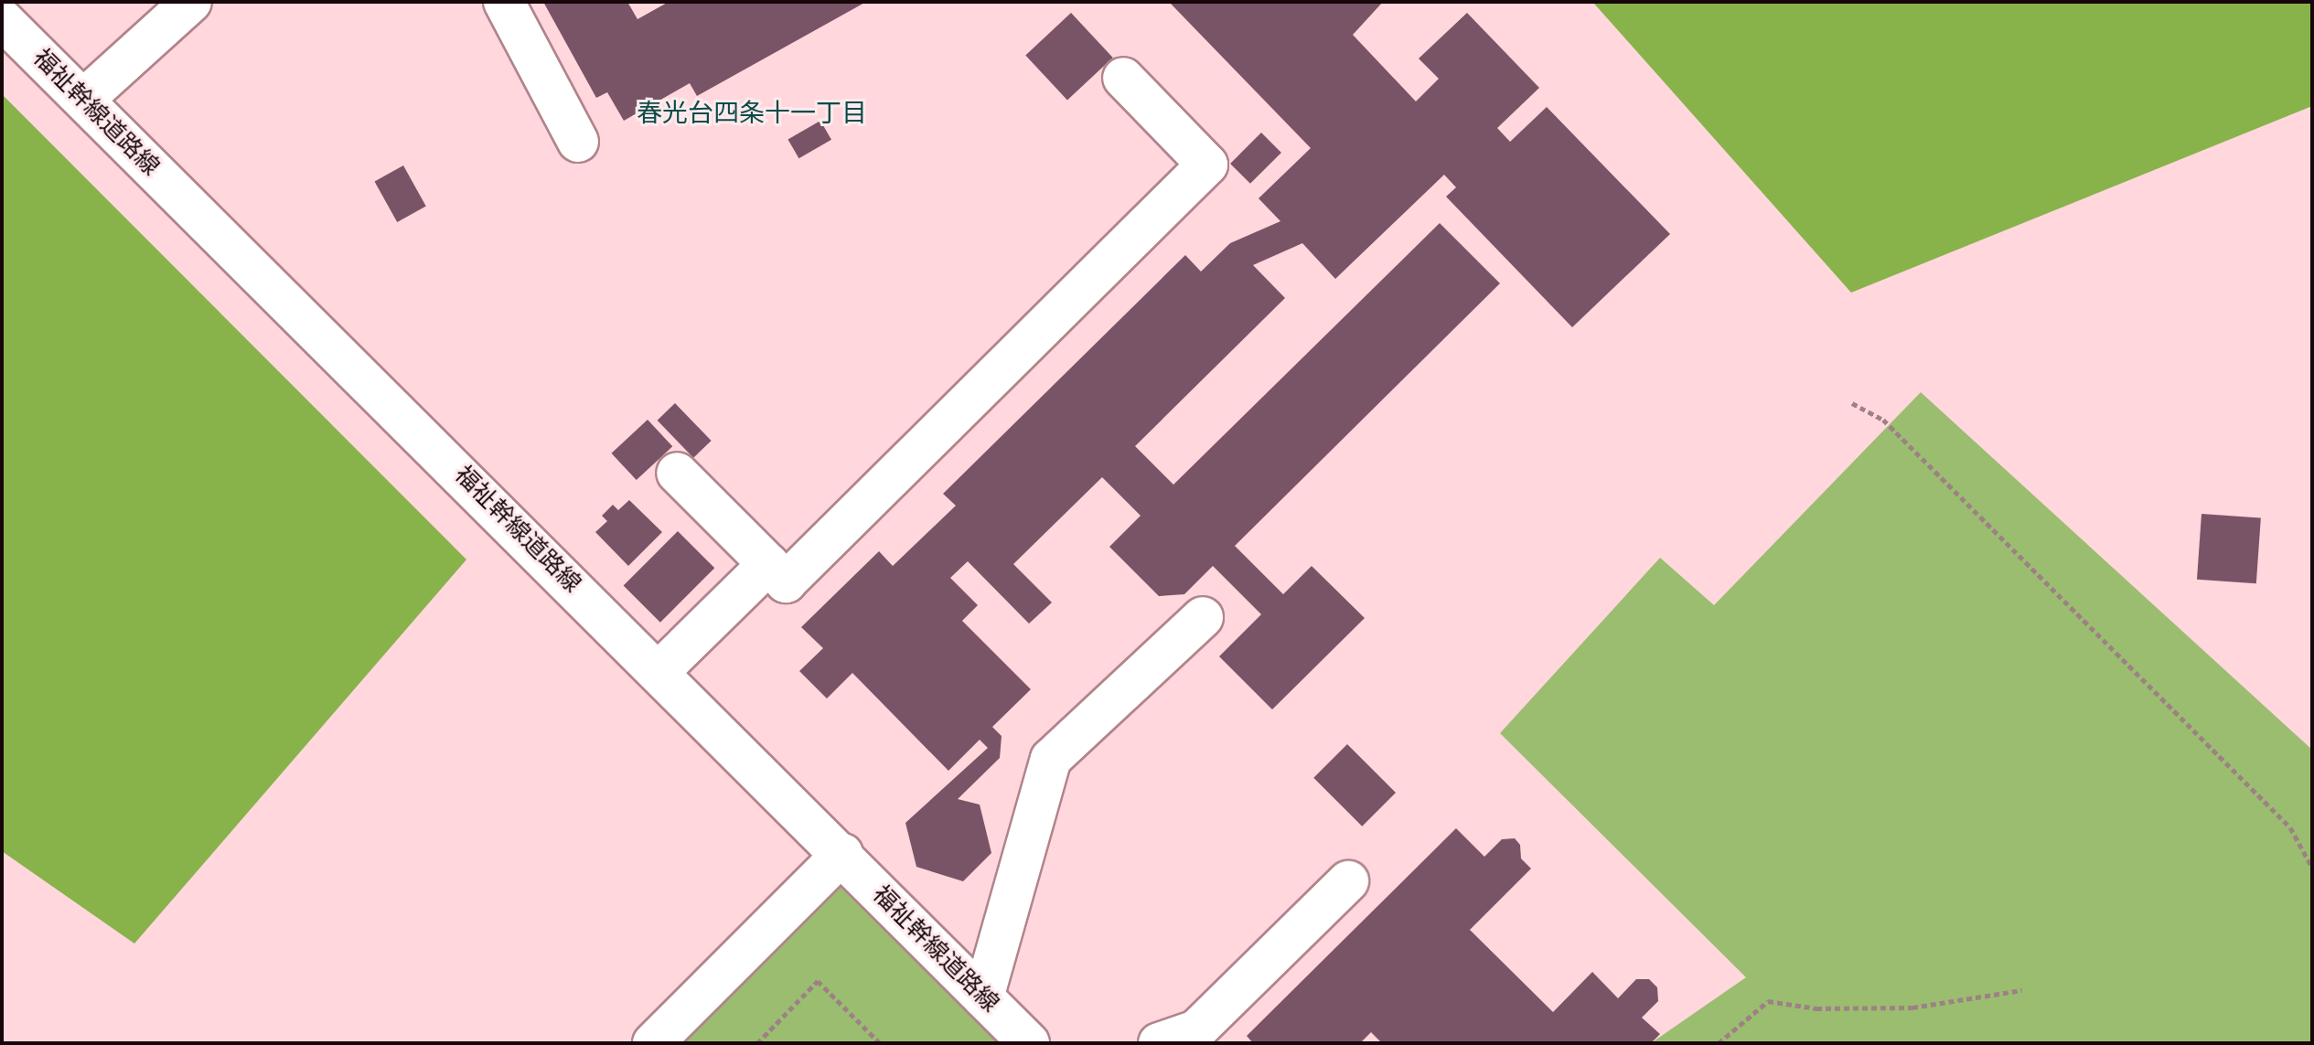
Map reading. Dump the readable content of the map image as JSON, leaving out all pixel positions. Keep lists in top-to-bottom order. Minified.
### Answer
{"streets":{"street":["福祉幹線道路線"]},"districts":["春光台四条十一丁目"]}
